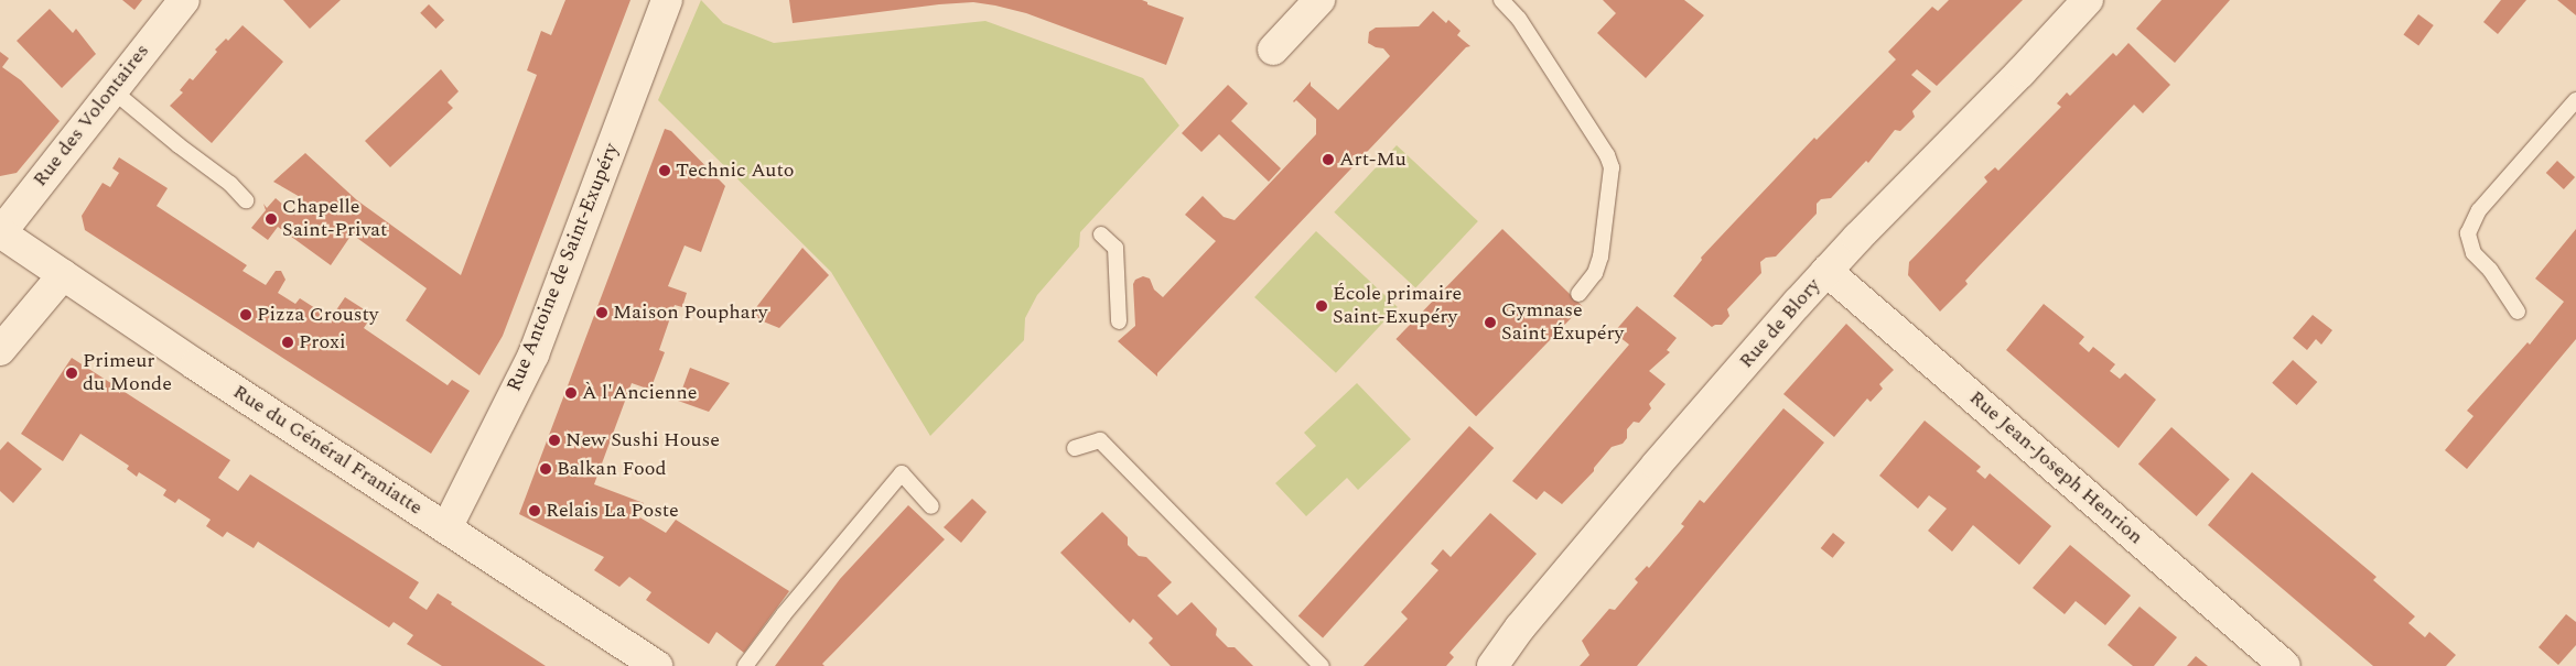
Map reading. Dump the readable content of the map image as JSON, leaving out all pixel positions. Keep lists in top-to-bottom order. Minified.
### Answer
{"streets":{"street":["Rue des Volontaires","Rue Antoine de Saint-Exupéry","Rue de Blory","Rue du Général Franiatte","Rue Jean-Joseph Henrion"]},"crossings":[["Rue des Volontaires","Rue du Général Franiatte"],["Rue Antoine de Saint-Exupéry","Rue du Général Franiatte"],["Rue de Blory","Rue Jean-Joseph Henrion"]],"places":["Art-Mu","Technic Auto","Chapelle Saint-Privat","École primaire Saint-Exupéry","Maison Pouphary","Pizza Crousty","Gymnase Saint Éxupéry","Proxi","Primeur du Monde","À l'Ancienne","New Sushi House","Balkan Food","Relais La Poste"]}
